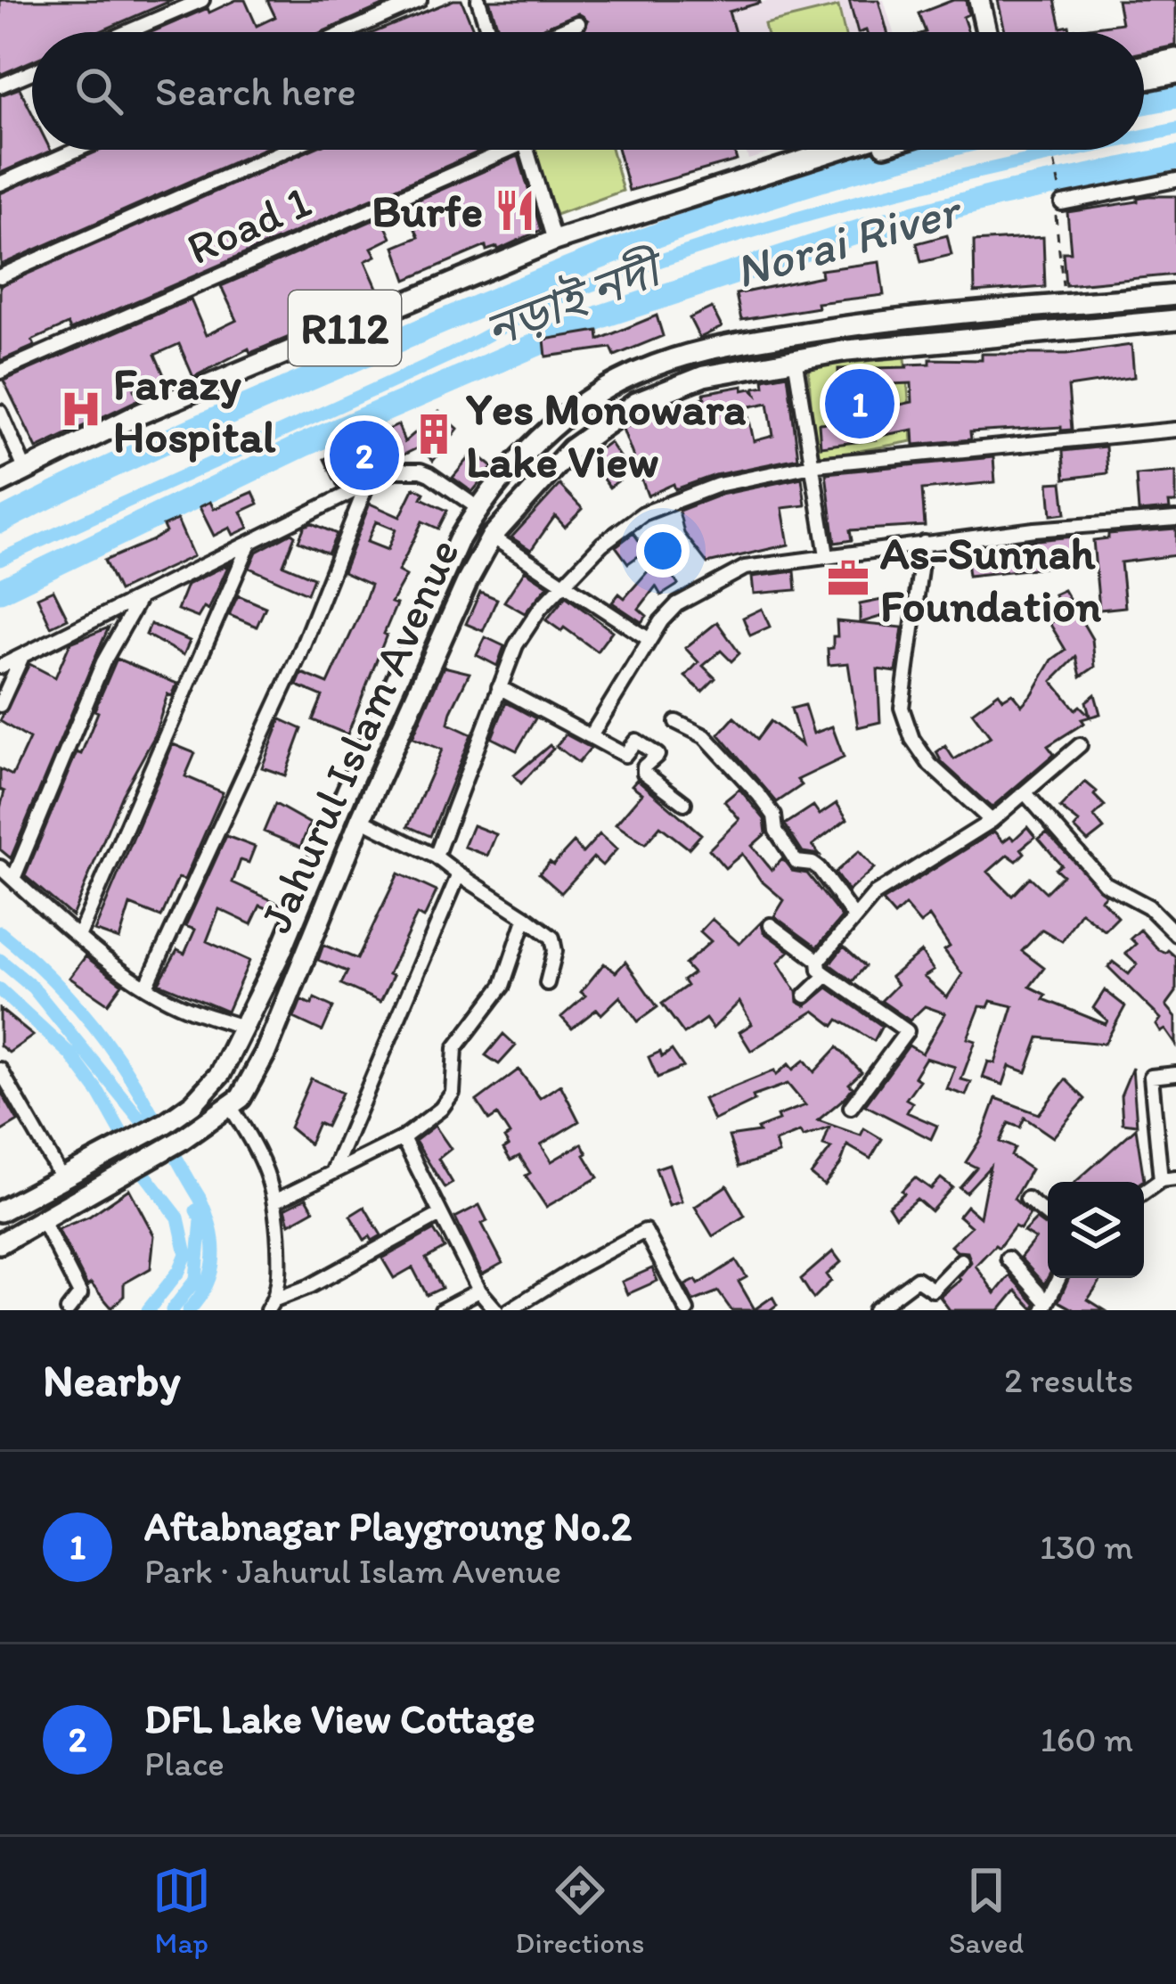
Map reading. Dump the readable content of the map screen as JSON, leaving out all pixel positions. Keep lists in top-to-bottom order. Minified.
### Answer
{"streets":{"street":["Road 1","R112","Jahurul Islam Avenue"]},"water":["Norai River","নড়াই নদী"],"places":{"restaurant":["Burfe"],"hospital":["Farazy Hospital"],"building":["Yes Monowara Lake View"],"office":["As-Sunnah Foundation"]},"page":{"search":"Search here","pins":["1","2"],"heading":["Nearby","2 results"],"list":[{"mark":"1","name":"Aftabnagar Playgroung No.2","note":"Park · Jahurul Islam Avenue","value":"130 m"},{"mark":"2","name":"DFL Lake View Cottage","note":"Place","value":"160 m"}],"nav":["Map","Directions","Saved"]}}
